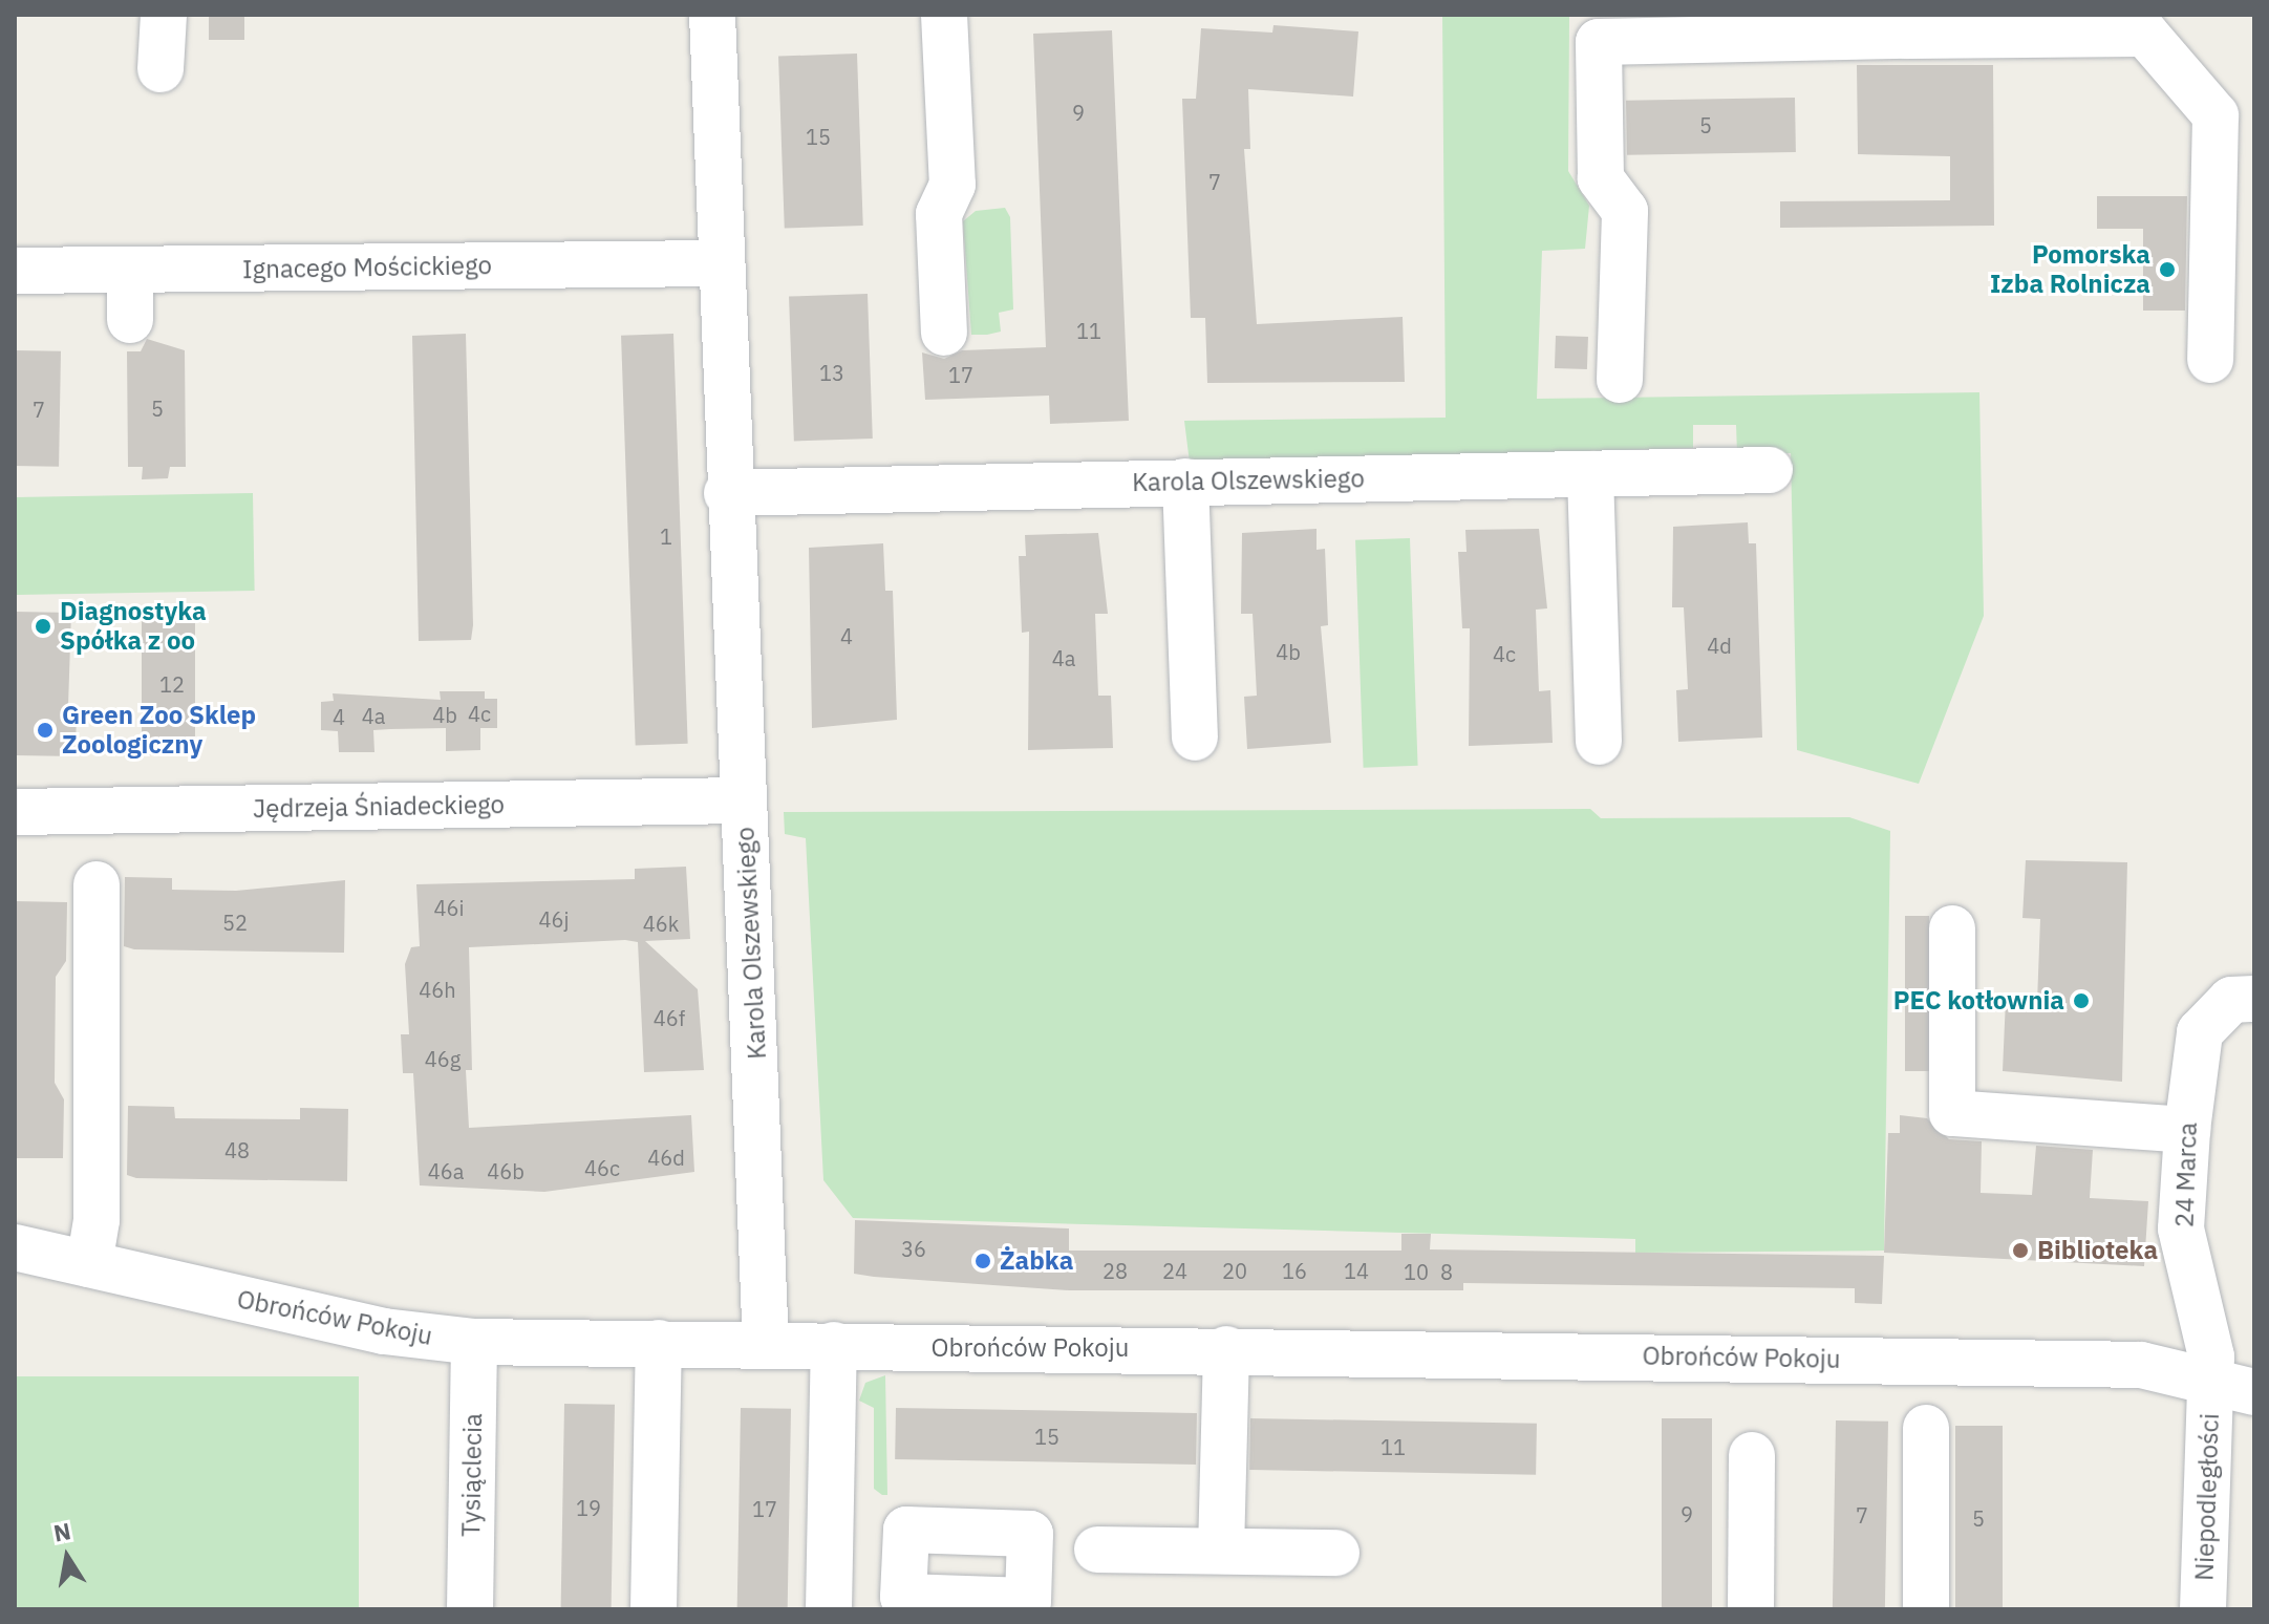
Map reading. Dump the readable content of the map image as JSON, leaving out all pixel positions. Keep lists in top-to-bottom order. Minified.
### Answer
{"streets":{"street":["Ignacego Mościckiego","Karola Olszewskiego","Jędrzeja Śniadeckiego","24 Marca","Obrońców Pokoju","Tysiąclecia","Niepodległości"]},"crossings":[["Ignacego Mościckiego","Karola Olszewskiego"],["Karola Olszewskiego","Jędrzeja Śniadeckiego"],["Karola Olszewskiego","Obrońców Pokoju"],["24 Marca","Obrońców Pokoju"],["24 Marca","Niepodległości"],["Obrońców Pokoju","Tysiąclecia"],["Obrońców Pokoju","Niepodległości"]],"places":["Pomorska Izba Rolnicza","Diagnostyka Spółka z oo","Green Zoo Sklep Zoologiczny","PEC kotłownia","Biblioteka","Żabka"],"house_numbers":["9","5","15","7","11","13","17","5","7","1","4","4d","4b","4c","4a","12","4c","4b","4a","4","46i","46j","52","46k","46h","46f","46g","48","46d","46c","46a","46b","36","28","24","20","16","14","10","8","15","11","19","17","9","7","5"],"north":"top"}
